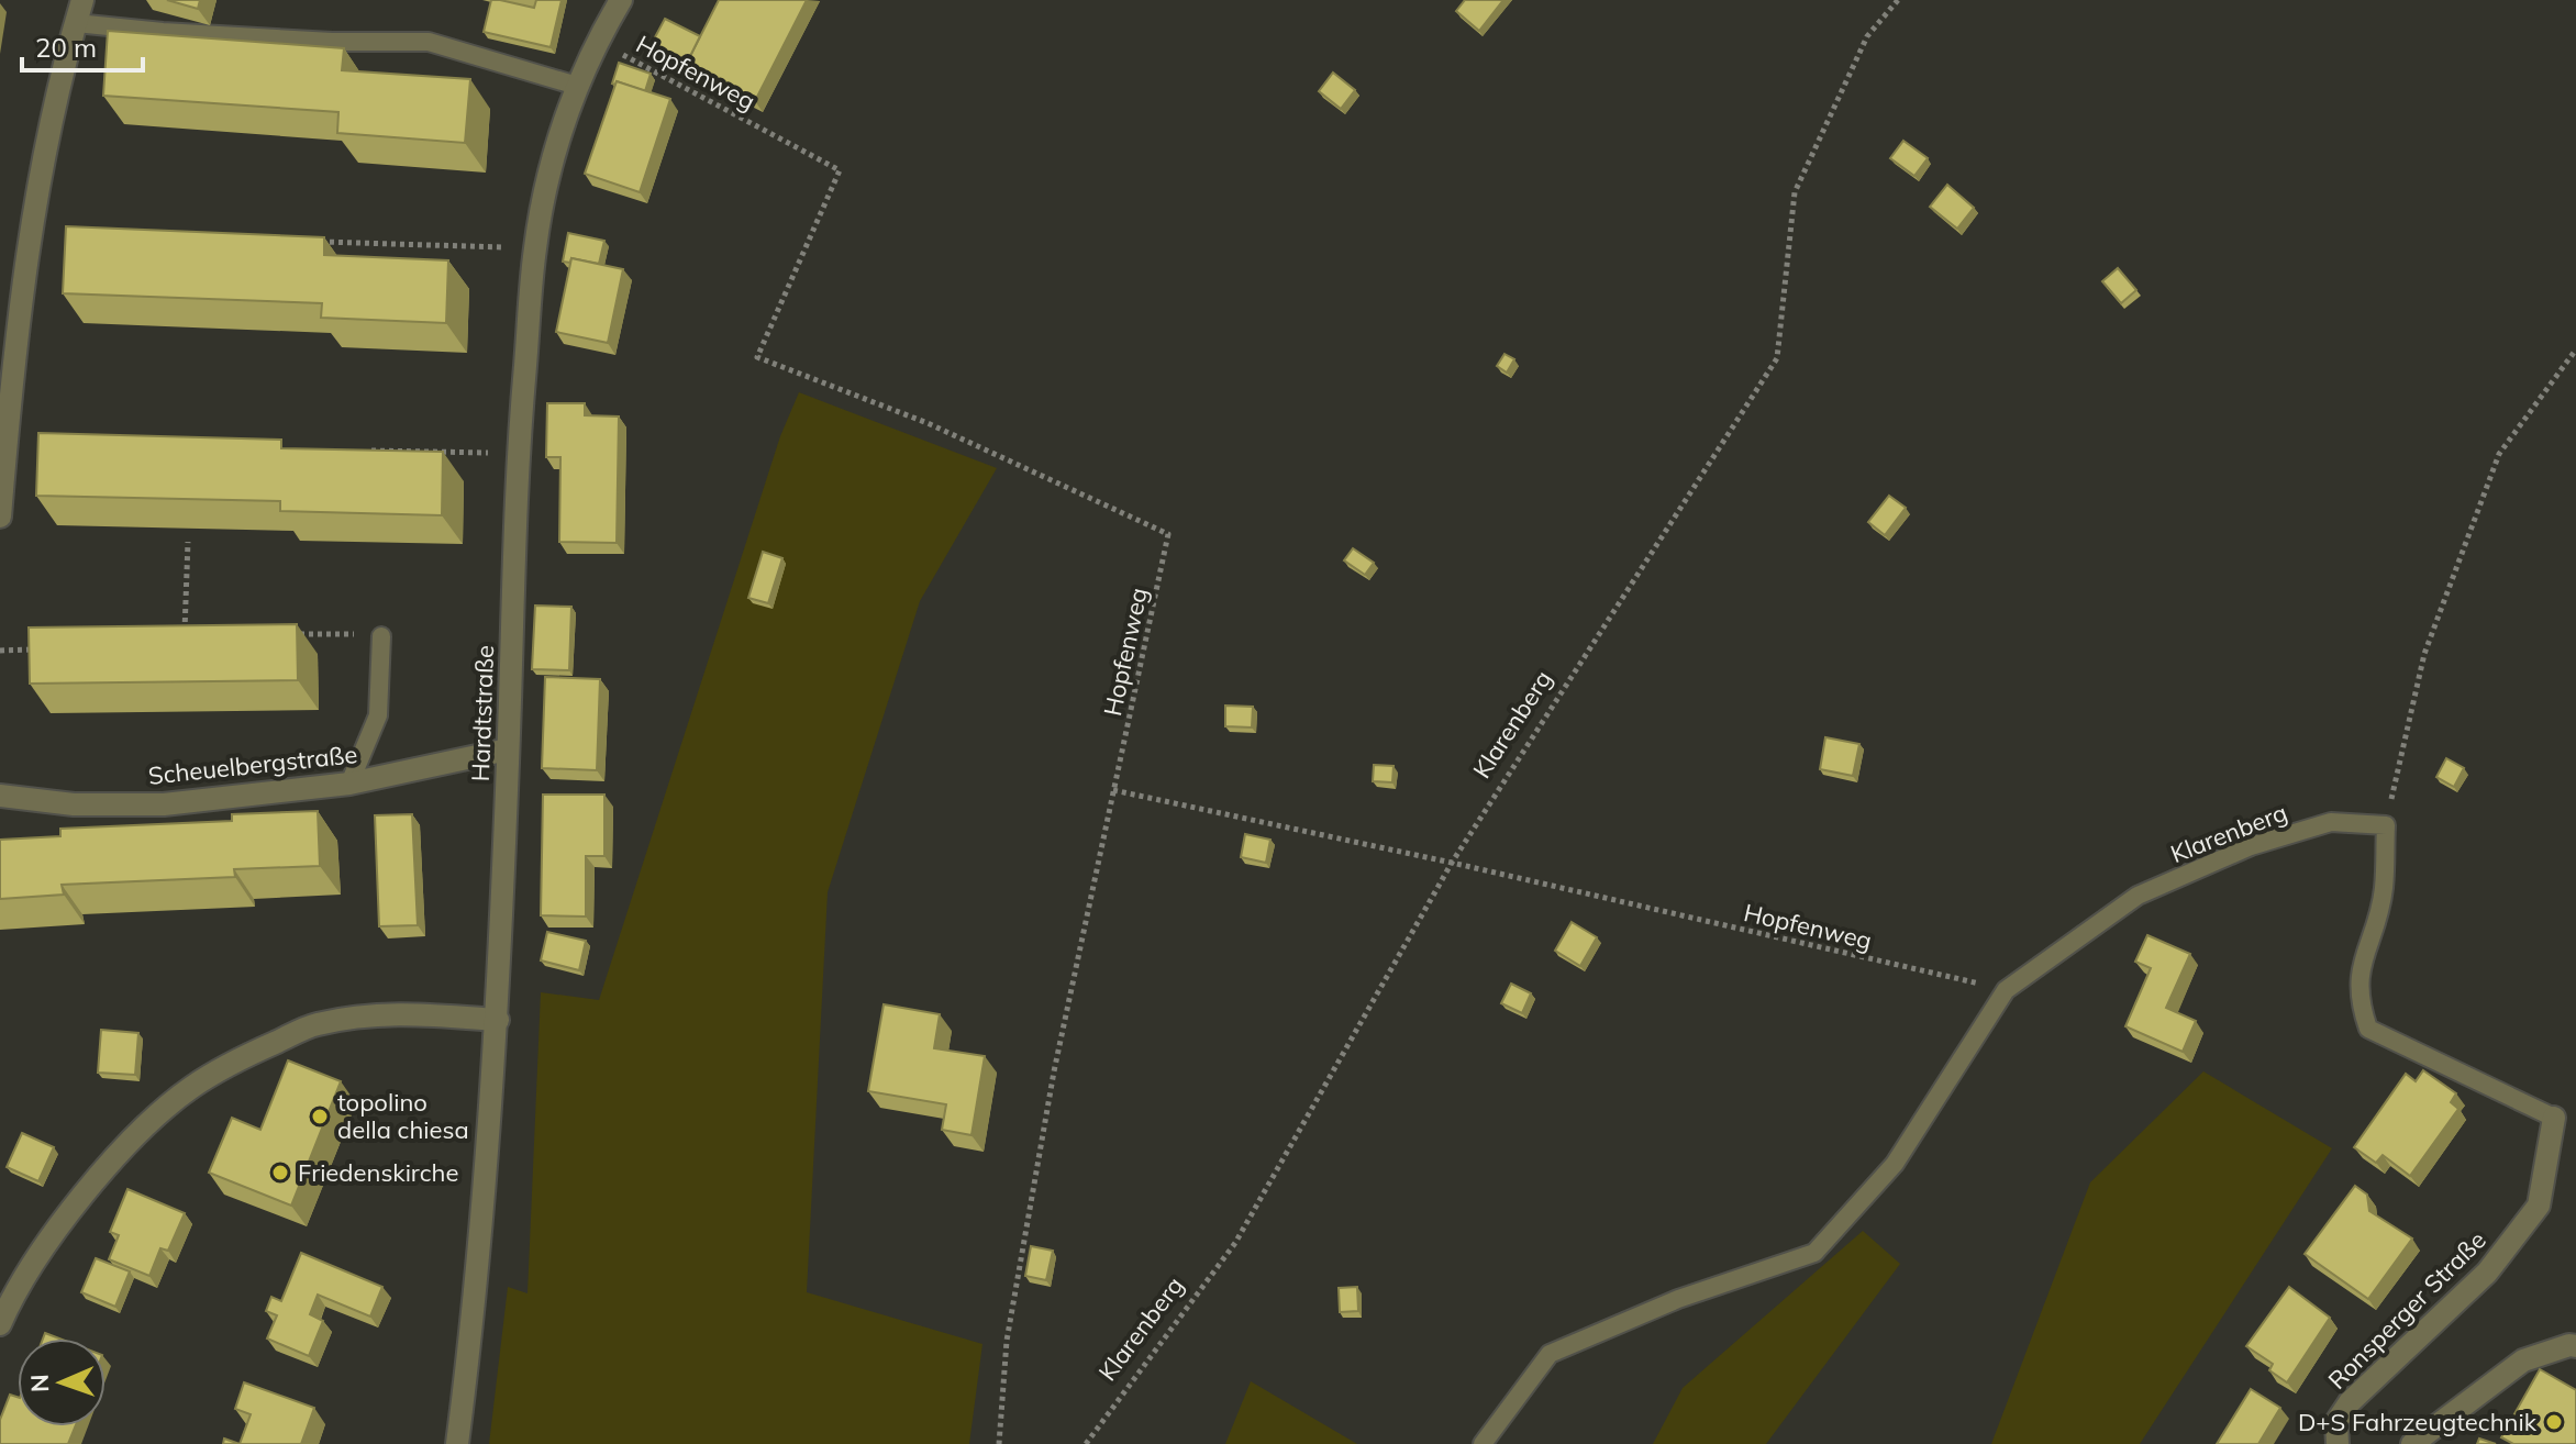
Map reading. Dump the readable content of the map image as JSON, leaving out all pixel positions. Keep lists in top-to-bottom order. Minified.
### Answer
{"streets":{"street":["Hardtstraße","Scheuelbergstraße","Ronsperger Straße"],"lane":["Klarenberg"],"path":["Hopfenweg"]},"crossings":[["Hopfenweg","Hardtstraße"],["Hopfenweg","Klarenberg"],["Hardtstraße","Scheuelbergstraße"]],"places":["topolino della chiesa","Friedenskirche","D+S Fahrzeugtechnik"],"scale_bar":"20 m","north":"left"}
